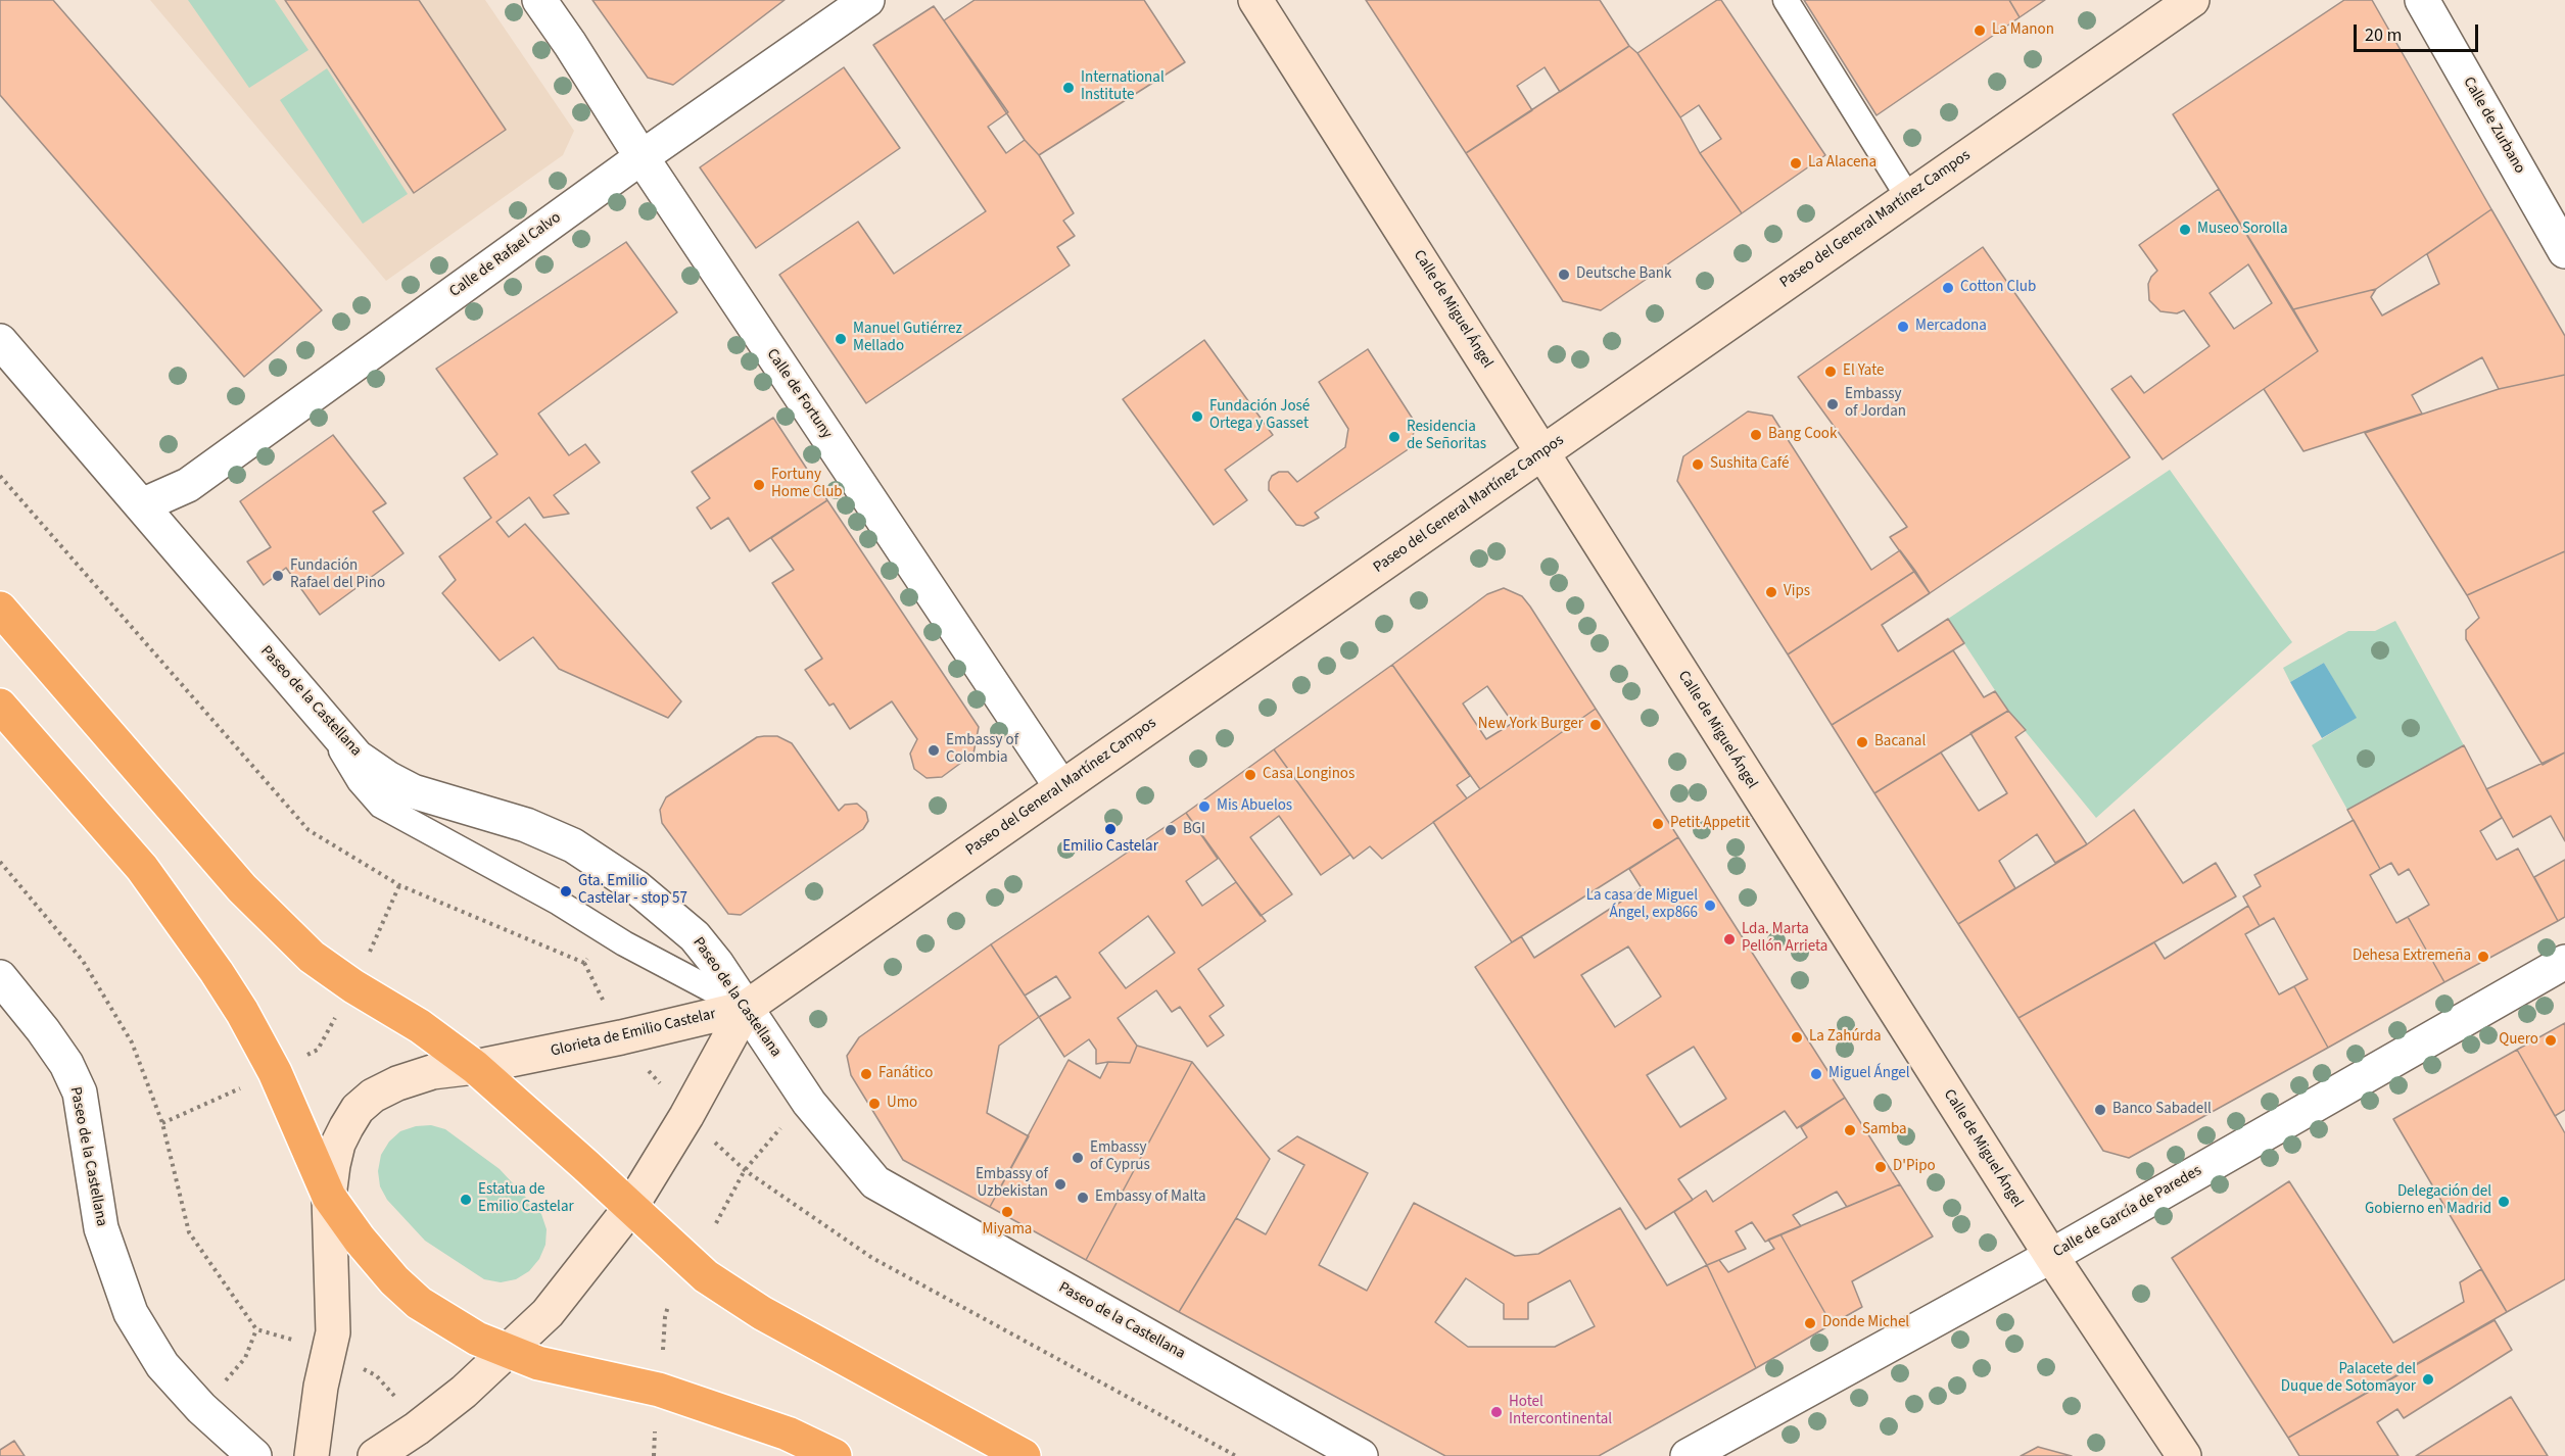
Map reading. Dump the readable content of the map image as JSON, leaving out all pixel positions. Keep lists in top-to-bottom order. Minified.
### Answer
{"streets":{"street":["Calle de Zurbano","Paseo del General Martínez Campos","Calle de Rafael Calvo","Calle de Miguel Ángel","Calle de Fortuny","Paseo de la Castellana","Glorieta de Emilio Castelar","Calle de García de Paredes"]},"crossings":[["Paseo del General Martínez Campos","Calle de Miguel Ángel"],["Paseo del General Martínez Campos","Calle de Fortuny"],["Paseo del General Martínez Campos","Paseo de la Castellana"],["Paseo del General Martínez Campos","Glorieta de Emilio Castelar"],["Calle de Rafael Calvo","Calle de Fortuny"],["Calle de Rafael Calvo","Paseo de la Castellana"],["Calle de Miguel Ángel","Calle de García de Paredes"],["Paseo de la Castellana","Glorieta de Emilio Castelar"]],"places":["La Manon","International Institute","La Alacena","Museo Sorolla","Deutsche Bank","Cotton Club","Mercadona","Manuel Gutiérrez Mellado","El Yate","Embassy of Jordan","Fundación José Ortega y Gasset","Bang Cook","Residencia de Señoritas","Sushita Café","Fortuny Home Club","Fundación Rafael del Pino","Vips","New York Burger","Bacanal","Embassy of Colombia","Casa Longinos","Mis Abuelos","Petit Appetit","Emilio Castelar","BGI","Gta. Emilio Castelar - stop 57","La casa de Miguel Ángel, exp866","Lda. Marta Pellón Arrieta","Dehesa Extremeña","La Zahúrda","Quero","Fanático","Miguel Ángel","Umo","Banco Sabadell","Samba","Embassy of Cyprus","D'Pipo","Embassy of Uzbekistan","Embassy of Malta","Estatua de Emilio Castelar","Delegación del Gobierno en Madrid","Miyama","Donde Michel","Palacete del Duque de Sotomayor","Hotel Intercontinental"],"scale_bar":"20 m"}
